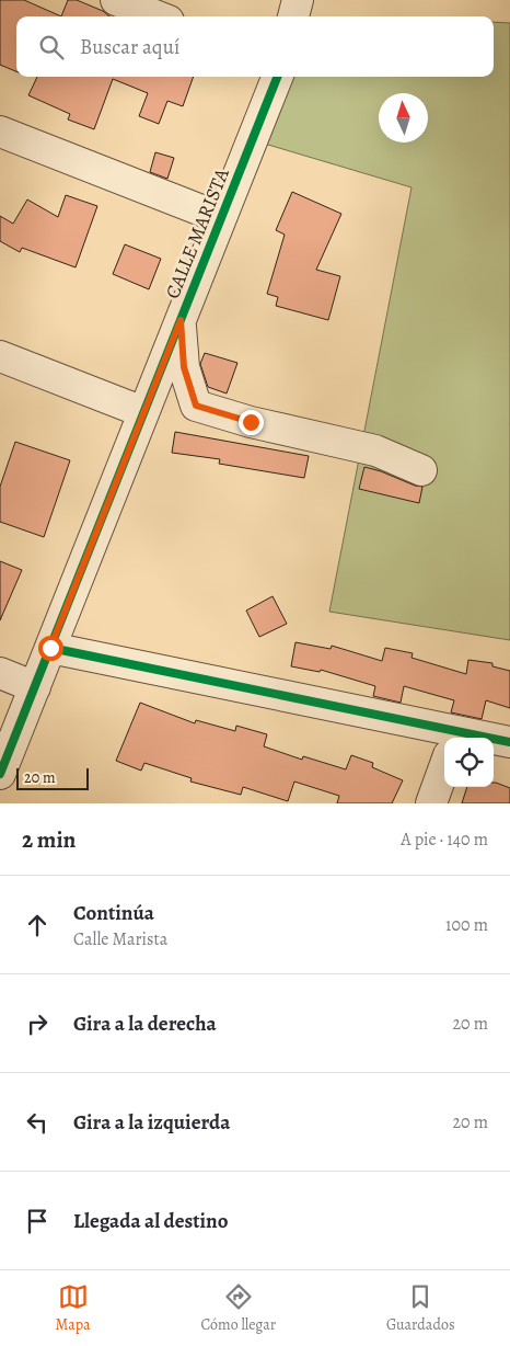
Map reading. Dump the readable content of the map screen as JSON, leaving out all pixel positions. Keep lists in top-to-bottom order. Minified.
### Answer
{"streets":{"street":["CALLE MARISTA"]},"scale_bar":"20 m","north":"top","page":{"search":"Buscar aquí","scale":"20 m","heading":["2 min","A pie · 140 m"],"list":[["Continúa","Calle Marista","100 m"],["Gira a la derecha","20 m"],["Gira a la izquierda","20 m"],"Llegada al destino"],"nav":["Mapa","Cómo llegar","Guardados"]}}
